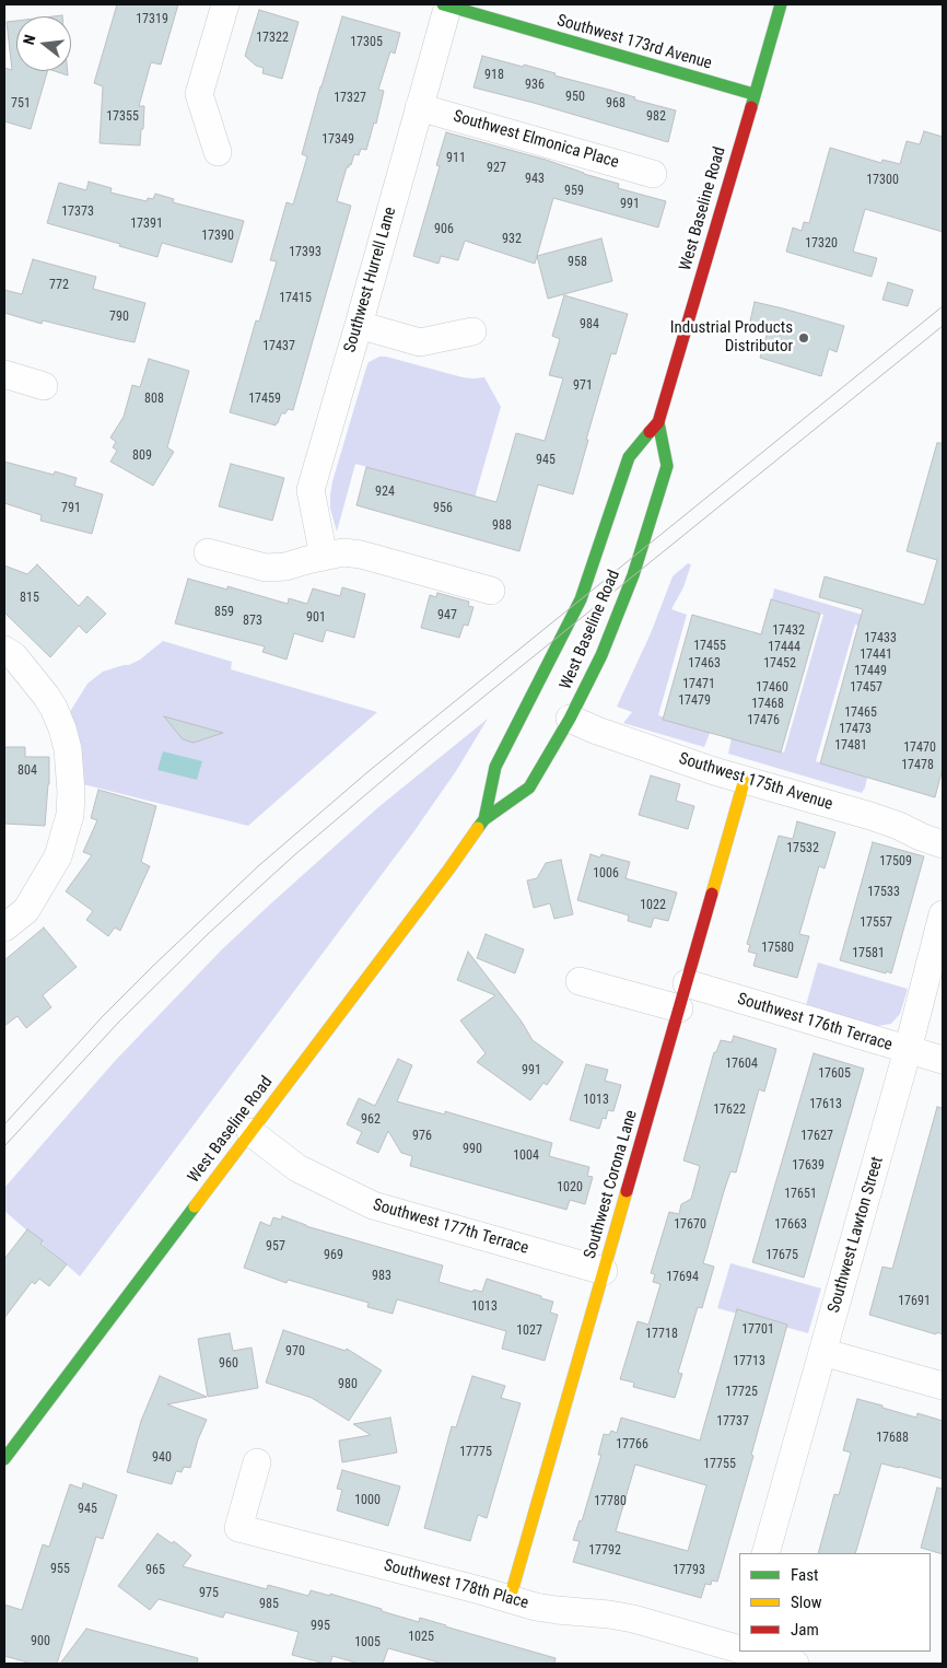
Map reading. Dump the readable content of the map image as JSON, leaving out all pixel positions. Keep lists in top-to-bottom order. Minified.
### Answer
{"streets":{"main road":["Southwest 173rd Avenue","West Baseline Road","Southwest Corona Lane"],"street":["Southwest Elmonica Place","Southwest Hurrell Lane","Southwest 175th Avenue","Southwest 176th Terrace","Southwest 177th Terrace","Southwest Lawton Street","Southwest 178th Place"]},"crossings":[["Southwest 173rd Avenue","West Baseline Road"],["Southwest 173rd Avenue","Southwest Hurrell Lane"],["Southwest Elmonica Place","Southwest Hurrell Lane"],["West Baseline Road","Southwest 175th Avenue"],["West Baseline Road","Southwest 177th Terrace"],["Southwest 175th Avenue","Southwest Corona Lane"],["Southwest 176th Terrace","Southwest Corona Lane"],["Southwest 176th Terrace","Southwest Lawton Street"],["Southwest Corona Lane","Southwest 177th Terrace"],["Southwest Corona Lane","Southwest 178th Place"]],"places":["Industrial Products Distributor"],"house_numbers":["17319","17322","17305","918","936","950","17327","751","968","17355","982","17349","911","927","943","17300","959","991","17373","17391","906","17390","932","17320","17393","958","772","17415","790","984","17437","971","808","17459","809","945","924","791","956","988","815","859","947","901","873","17432","17433","17455","17444","17441","17463","17452","17449","17471","17460","17457","17479","17468","17465","17476","17473","17481","17470","17478","804","17532","17509","1006","17533","1022","17557","17580","17581","17604","991","17605","1013","17613","17622","962","976","17627","990","1004","17639","1020","17651","17670","17663","957","969","17675","983","17694","17691","1013","17701","1027","17718","970","17713","960","980","17725","17737","17688","17766","17775","940","17755","1000","17780","945","17792","955","965","17793","975","985","995","1025","900","1005"],"legend":["Fast","Slow","Jam"],"north":"left"}
